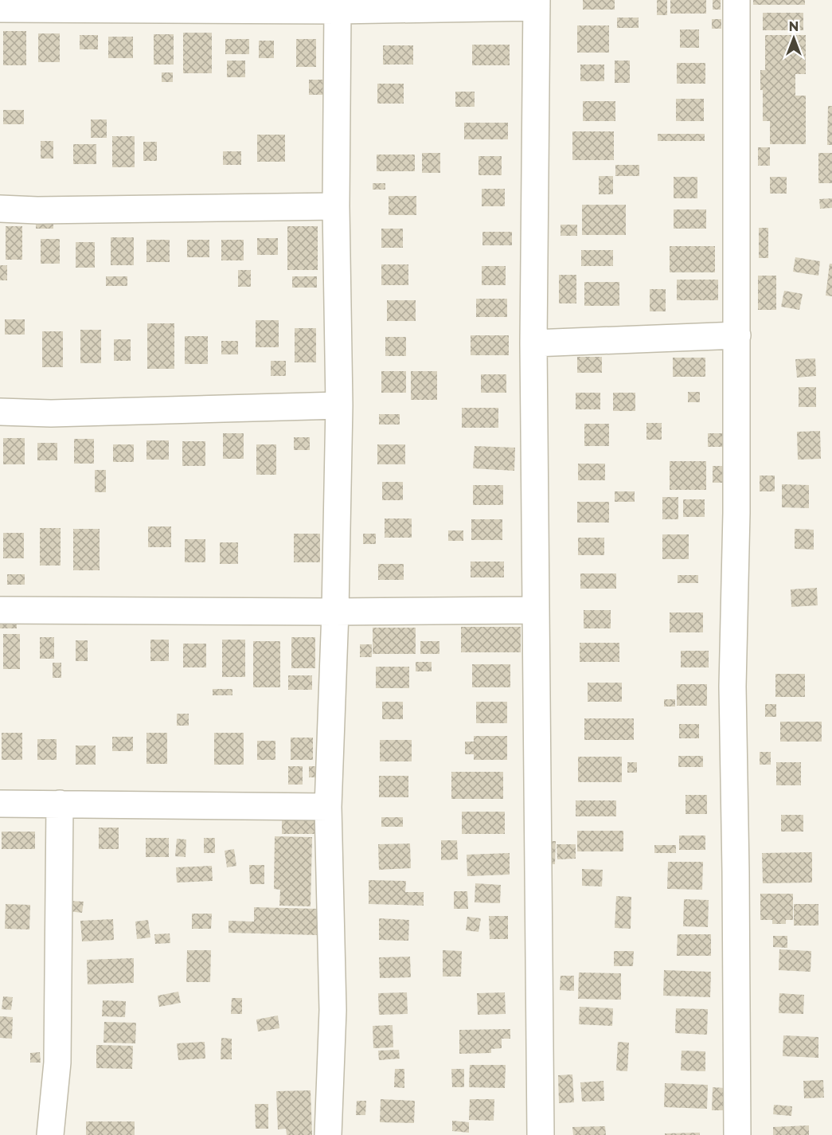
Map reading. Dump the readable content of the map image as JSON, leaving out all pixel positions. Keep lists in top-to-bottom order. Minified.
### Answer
{"north":"top"}
